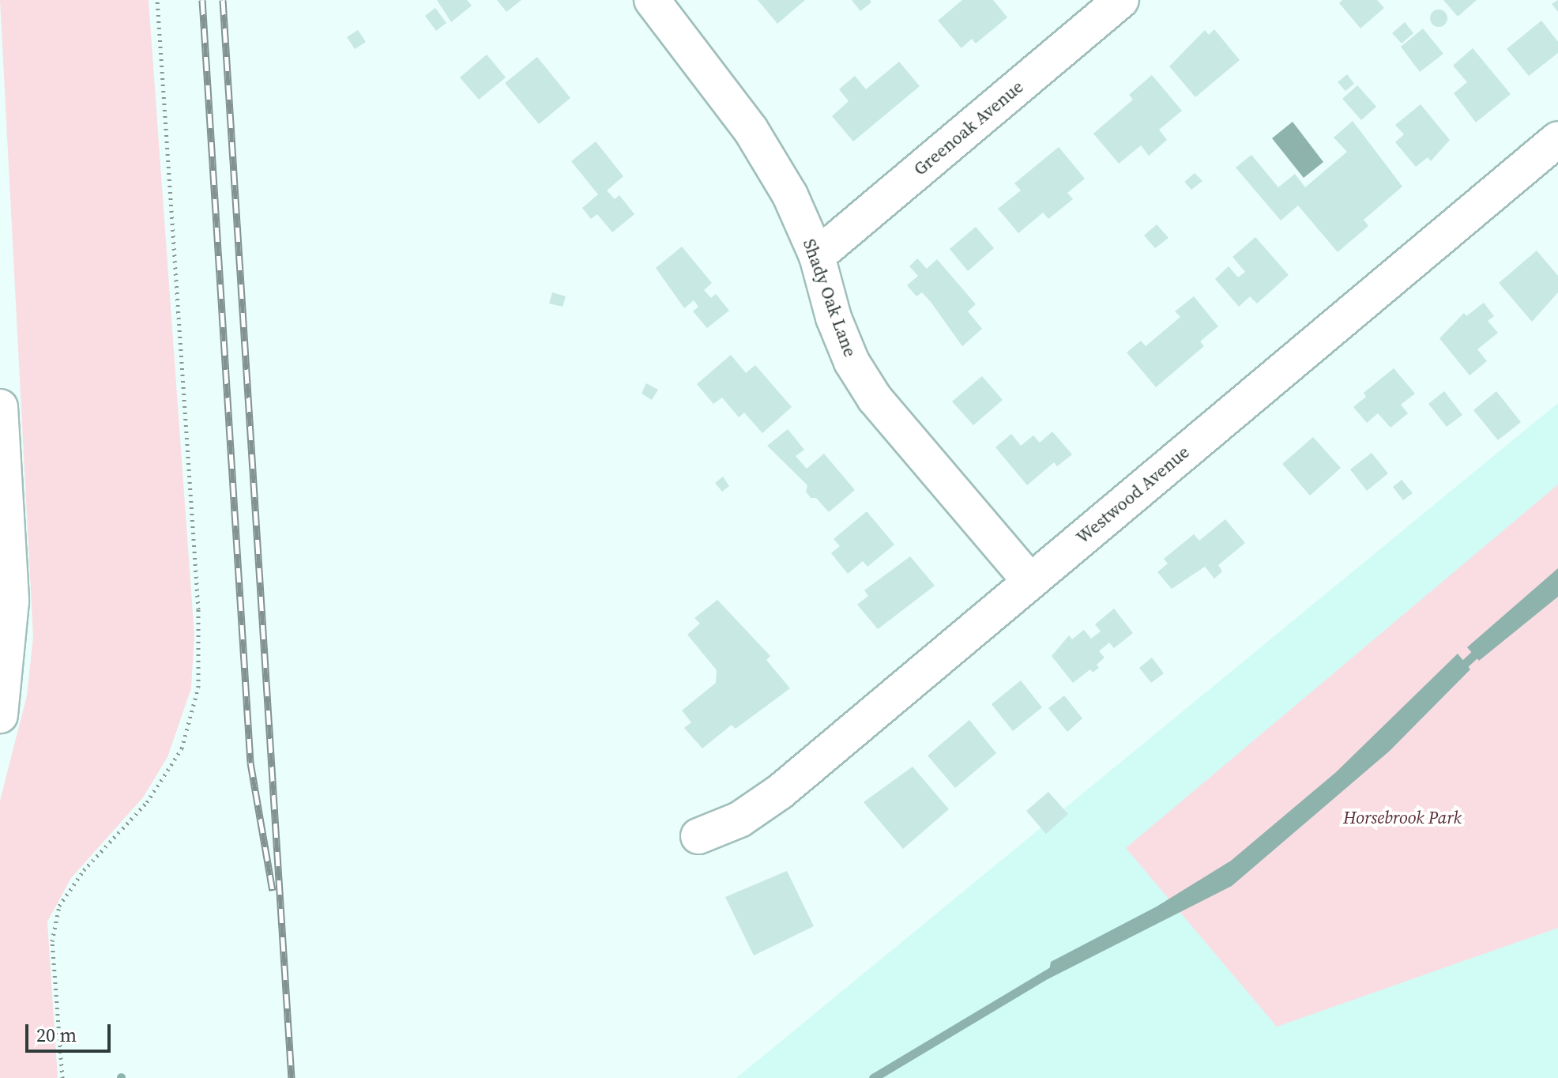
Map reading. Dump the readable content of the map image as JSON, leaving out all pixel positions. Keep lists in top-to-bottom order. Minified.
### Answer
{"streets":{"street":["Greenoak Avenue","Shady Oak Lane","Westwood Avenue"]},"crossings":[["Greenoak Avenue","Shady Oak Lane"],["Shady Oak Lane","Westwood Avenue"]],"parks":["Horsebrook Park"],"scale_bar":"20 m"}
